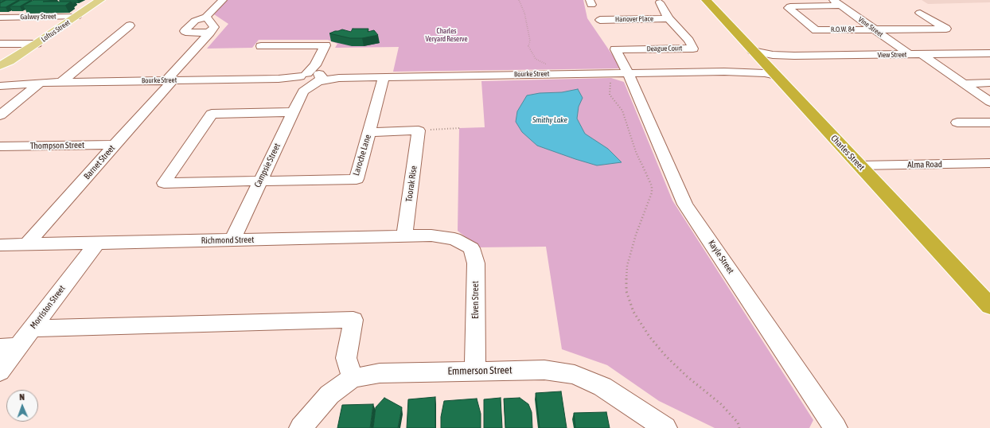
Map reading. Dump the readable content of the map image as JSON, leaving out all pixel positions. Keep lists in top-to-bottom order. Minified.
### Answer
{"streets":{"highway":["Charles Street"],"main road":["Loftus Street"],"street":["Galwey Street","Hanover Place","Vine Street","R.O.W. 84","Deague Court","View Street","Bourke Street","Thompson Street","Laroche Lane","Barnet Street","Alma Road","Campsie Street","Toorak Rise","Richmond Street","Kayle Street","Elven Street","Morriston Street","Emmerson Street"]},"crossings":[["Galwey Street","Loftus Street"],["Hanover Place","Deague Court"],["Vine Street","R.O.W. 84"],["Vine Street","View Street"],["Deague Court","Kayle Street"],["View Street","Bourke Street"],["View Street","Charles Street"],["Bourke Street","Charles Street"],["Bourke Street","Laroche Lane"],["Bourke Street","Barnet Street"],["Bourke Street","Campsie Street"],["Bourke Street","Kayle Street"],["Thompson Street","Barnet Street"],["Charles Street","Alma Road"],["Laroche Lane","Campsie Street"],["Barnet Street","Richmond Street"],["Campsie Street","Richmond Street"],["Toorak Rise","Richmond Street"],["Richmond Street","Elven Street"],["Richmond Street","Morriston Street"],["Elven Street","Emmerson Street"]],"water":["Smithy Lake"],"parks":["Charles Veryard Reserve"],"north":"top"}
